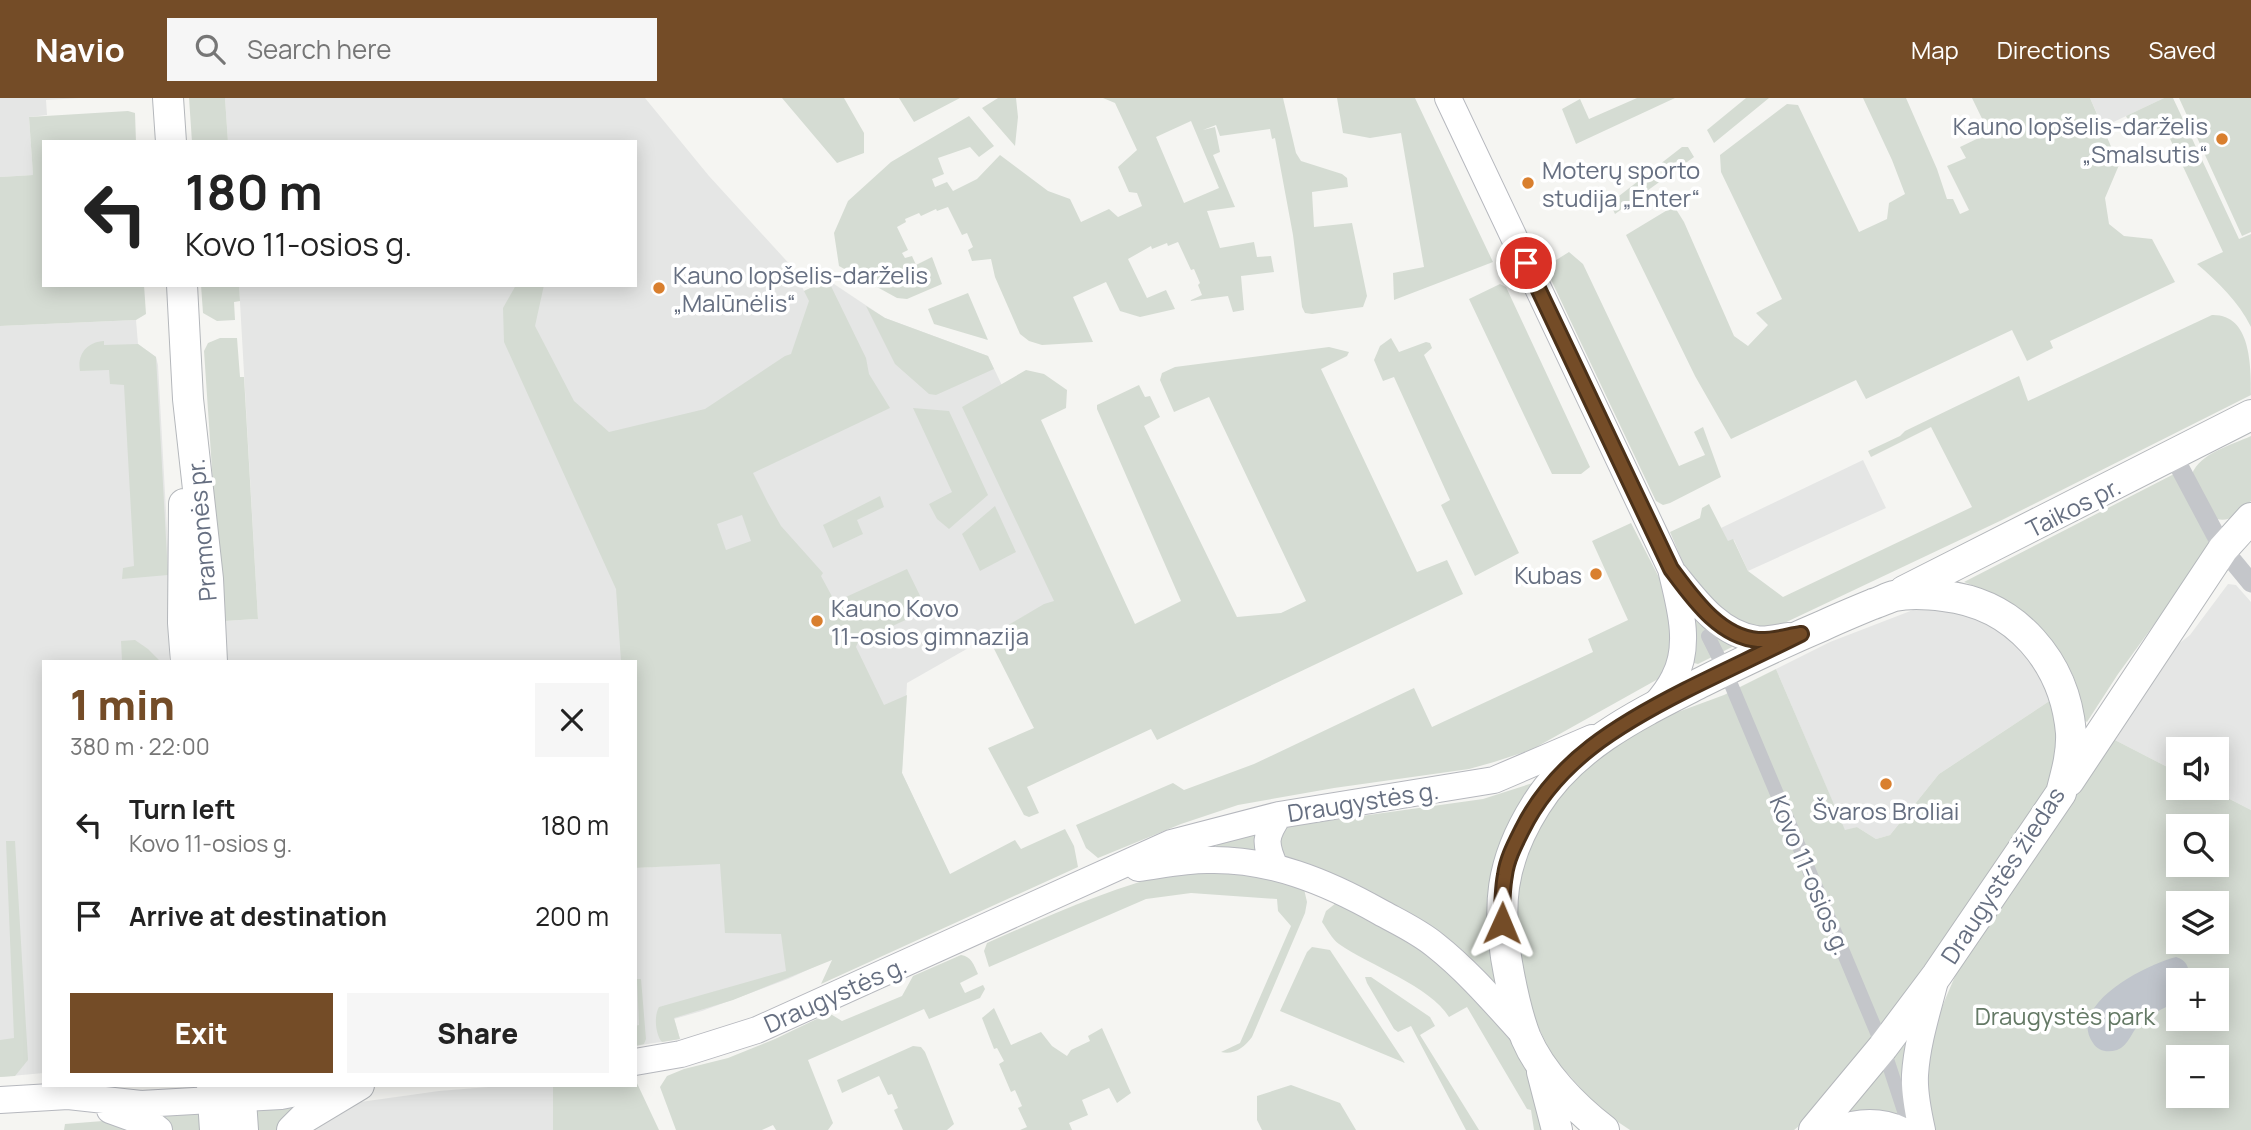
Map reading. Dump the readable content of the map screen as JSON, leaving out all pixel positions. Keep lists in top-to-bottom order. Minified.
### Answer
{"streets":{"main road":["Taikos pr.","Pramonės pr.","Draugystės g.","Kovo 11-osios g.","Draugystės žiedas"]},"crossings":[["Taikos pr.","Draugystės žiedas"],["Draugystės g.","Draugystės žiedas"],["Kovo 11-osios g.","Draugystės žiedas"]],"parks":["Draugystės park"],"places":["Kauno lopšelis-darželis „Smalsutis“","Moterų sporto studija „Enter“","Kauno lopšelis-darželis „Malūnėlis“","Kubas","Kauno Kovo 11-osios gimnazija","Švaros Broliai"],"page":{"header":"Navio","search":"Search here","nav":["Map","Directions","Saved"],"turn":["180 m","Kovo 11-osios g."],"heading":["1 min","380 m · 22:00"],"map_buttons":["+","−"],"list":[{"name":"Turn left","note":"Kovo 11-osios g.","value":"180 m"},{"name":"Arrive at destination","value":"200 m"}],"buttons":["Exit","Share"]}}
